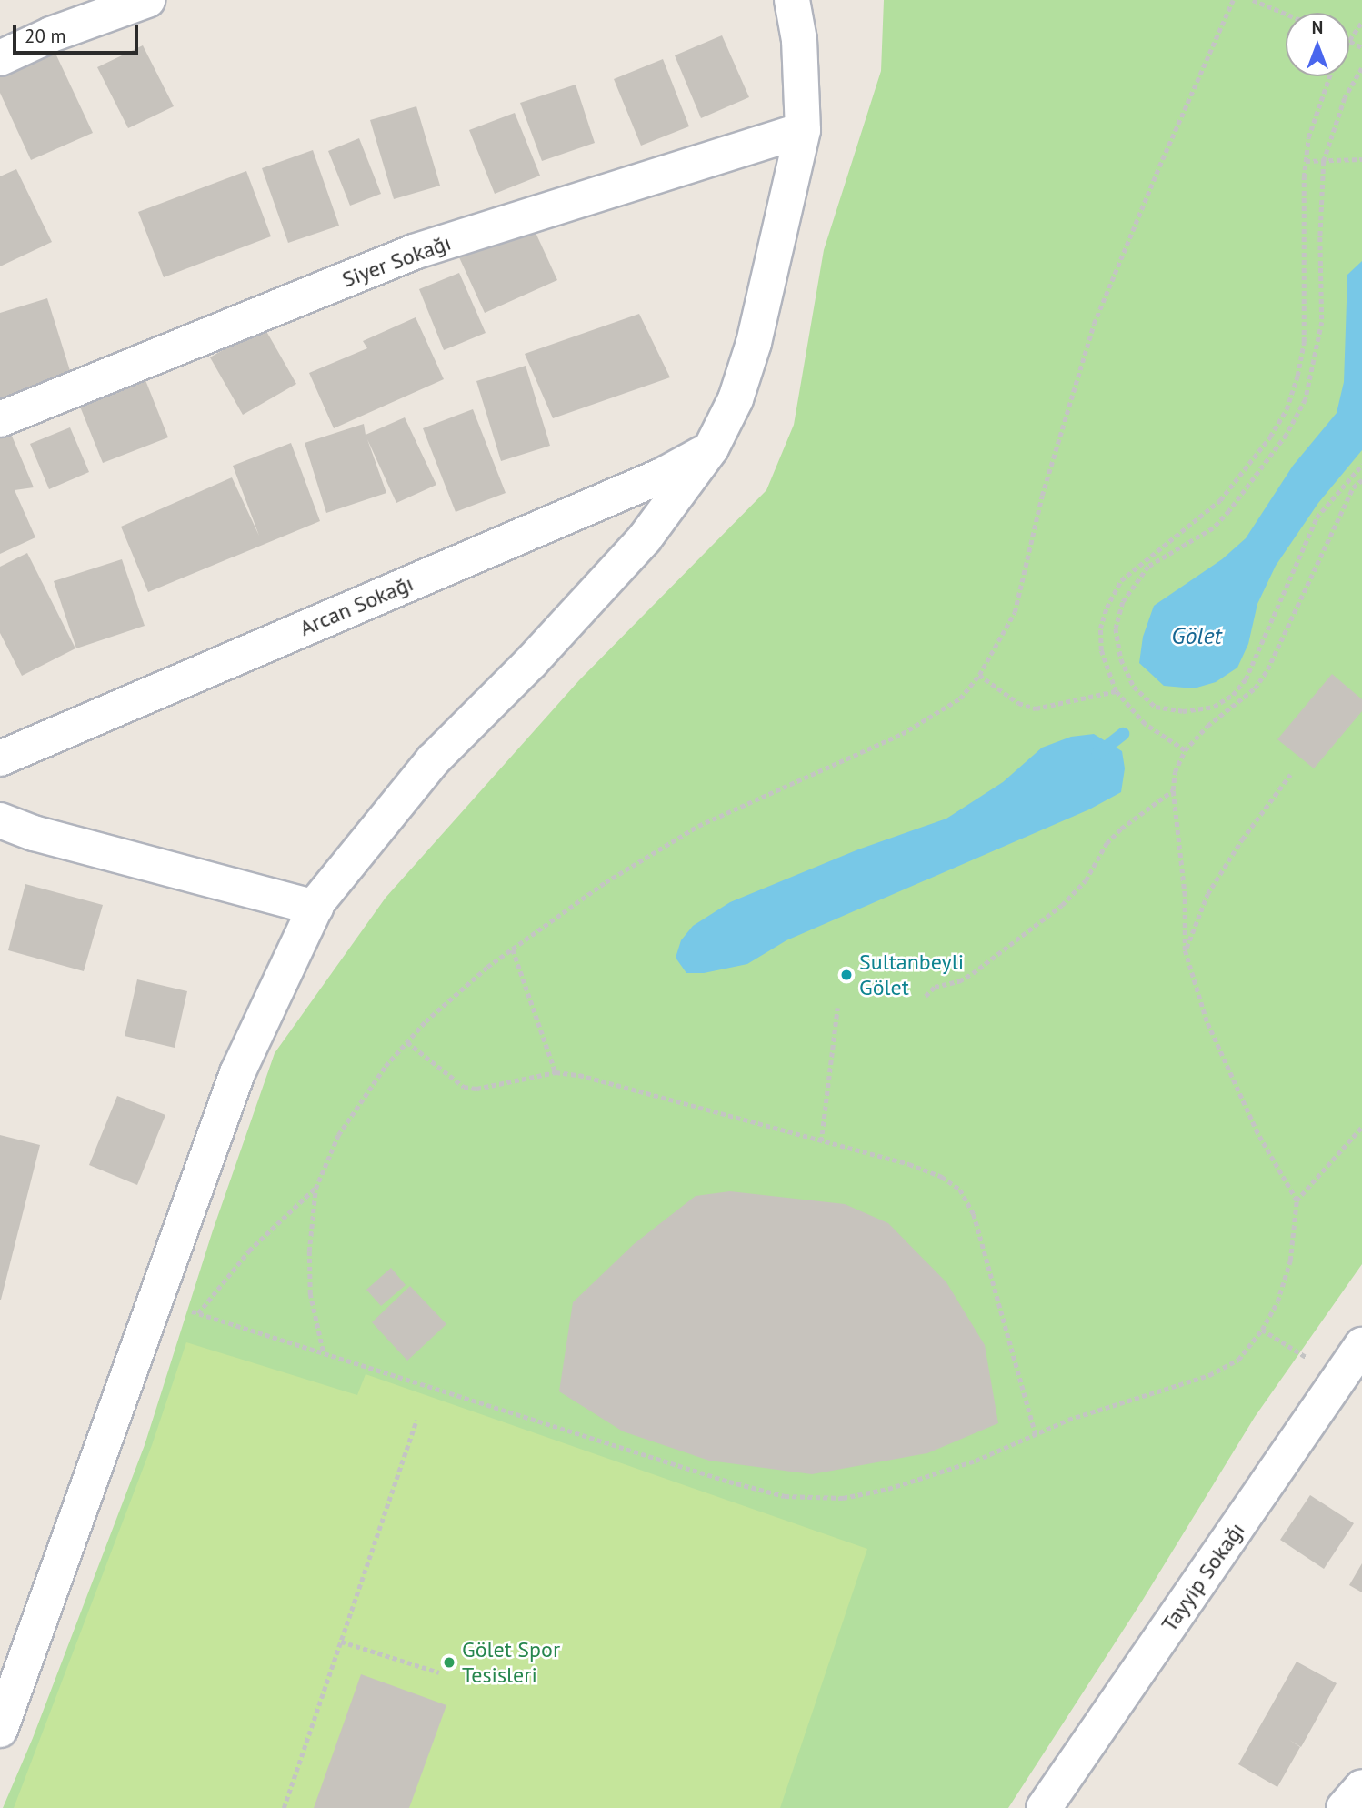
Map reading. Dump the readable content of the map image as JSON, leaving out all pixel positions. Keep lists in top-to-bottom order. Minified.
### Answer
{"streets":{"street":["Siyer Sokağı","Arcan Sokağı","Tayyip Sokağı"]},"water":["Gölet"],"places":["Sultanbeyli Gölet","Gölet Spor Tesisleri"],"scale_bar":"20 m","north":"top"}
